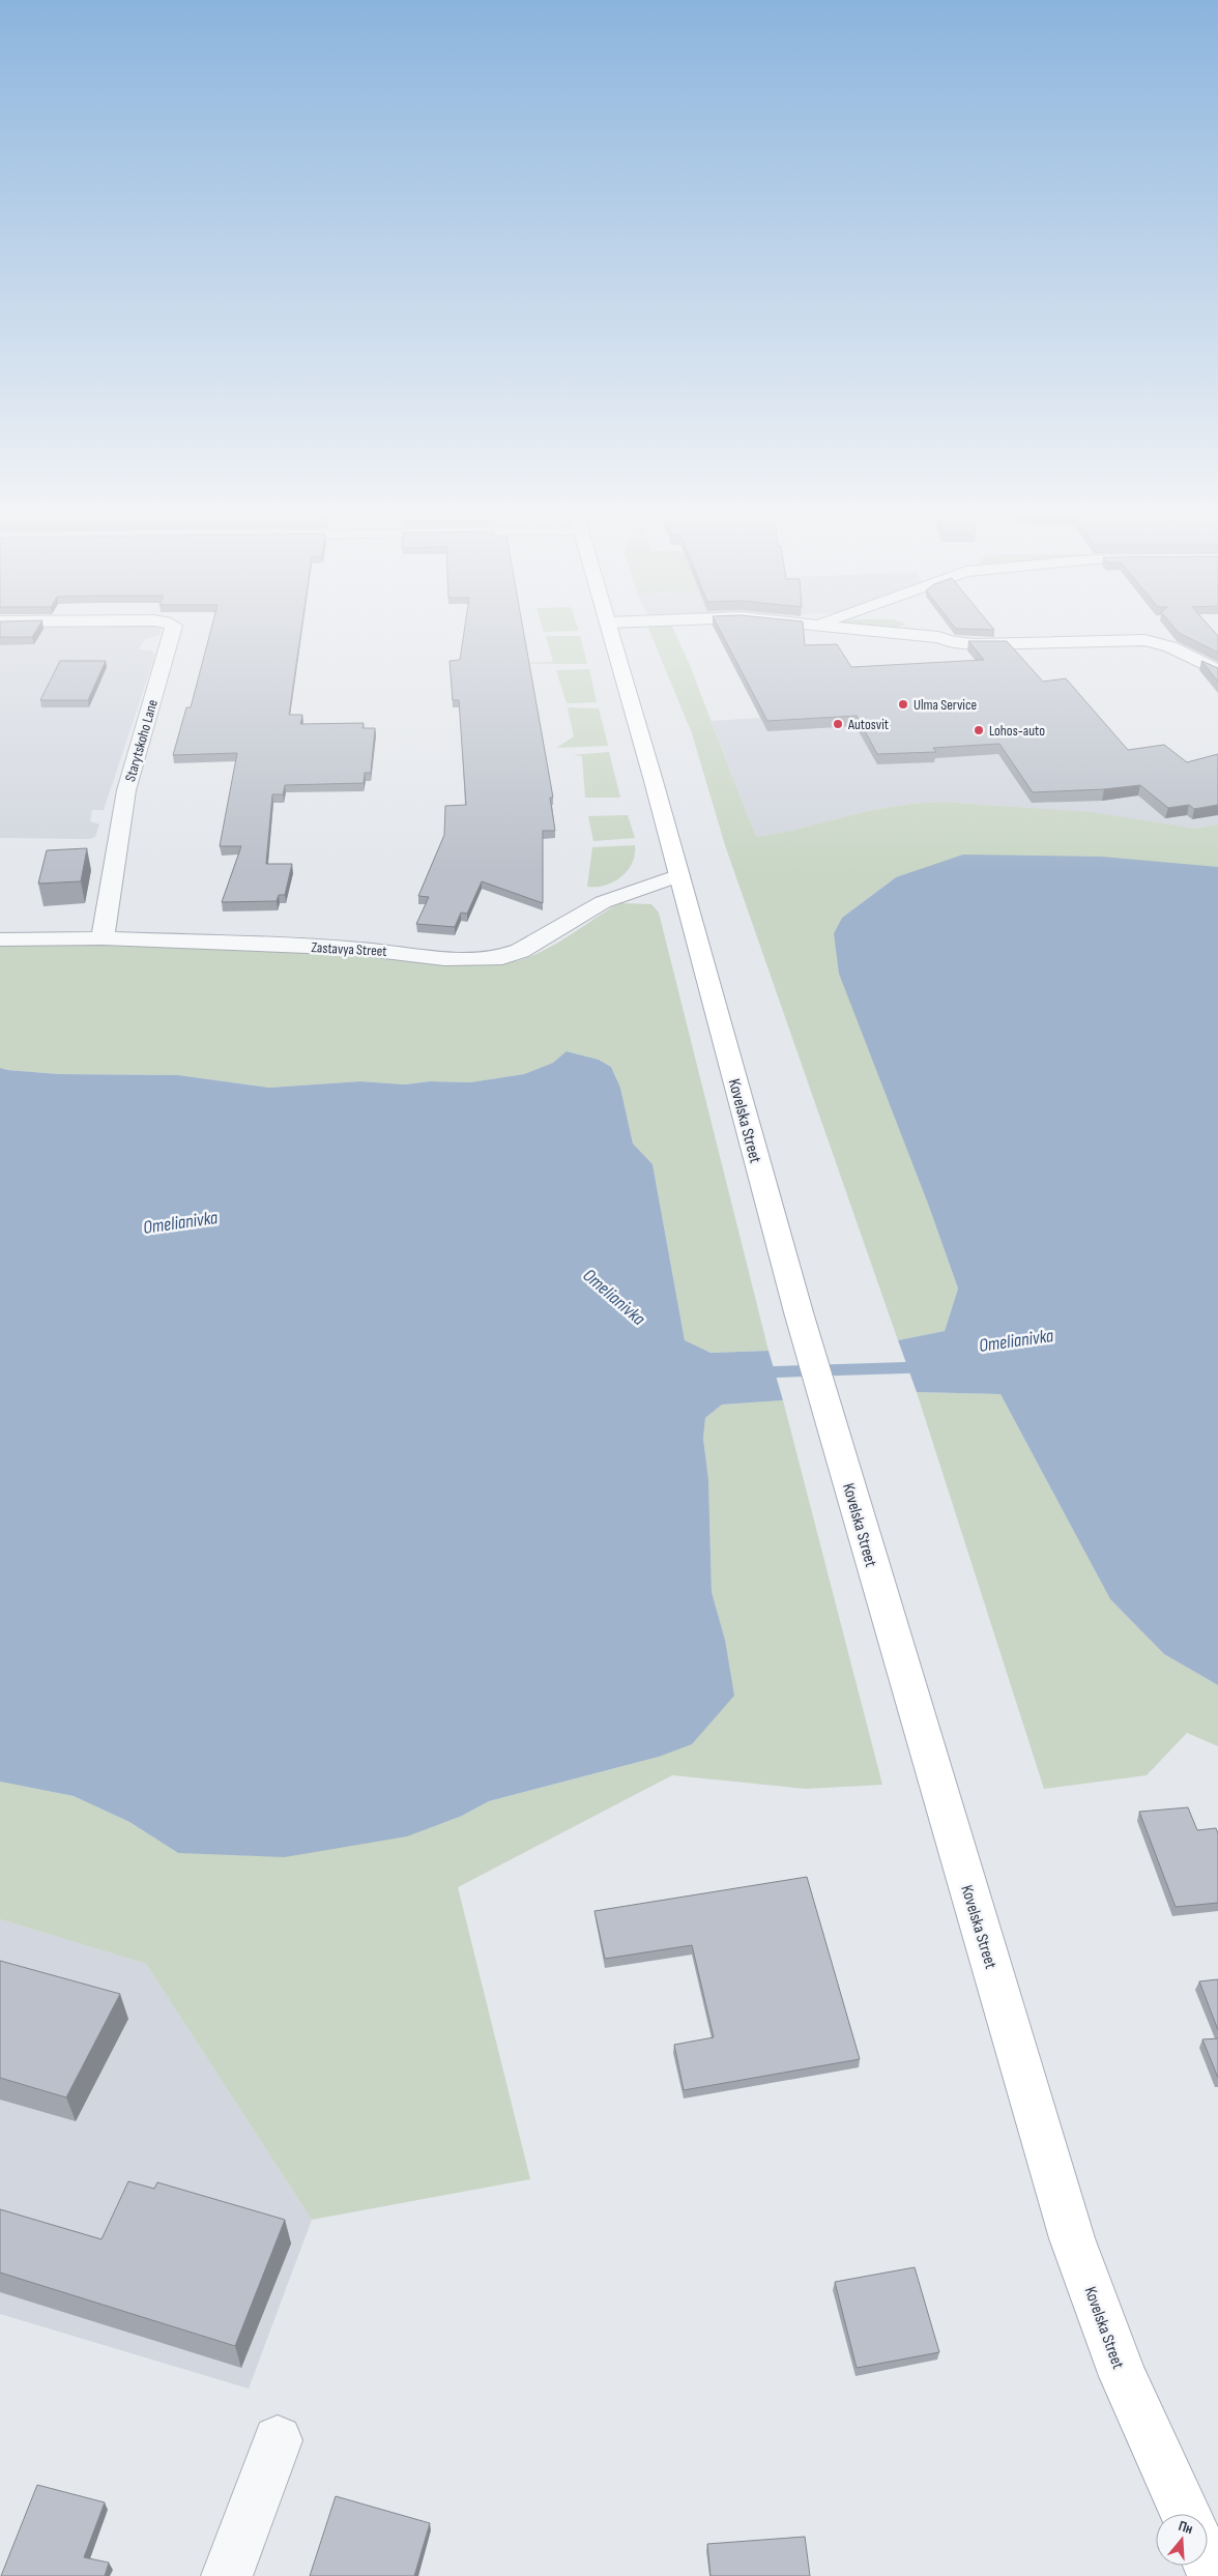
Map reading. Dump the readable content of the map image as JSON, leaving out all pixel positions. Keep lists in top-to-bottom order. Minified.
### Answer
{"streets":{"main road":["Kovelska Street"],"street":["Starytskoho Lane","Zastavya Street"]},"crossings":[["Starytskoho Lane","Zastavya Street"],["Zastavya Street","Kovelska Street"]],"water":["Omelianivka"],"places":["Ulma Service","Autosvit","Lohos-auto"],"north":"top"}
